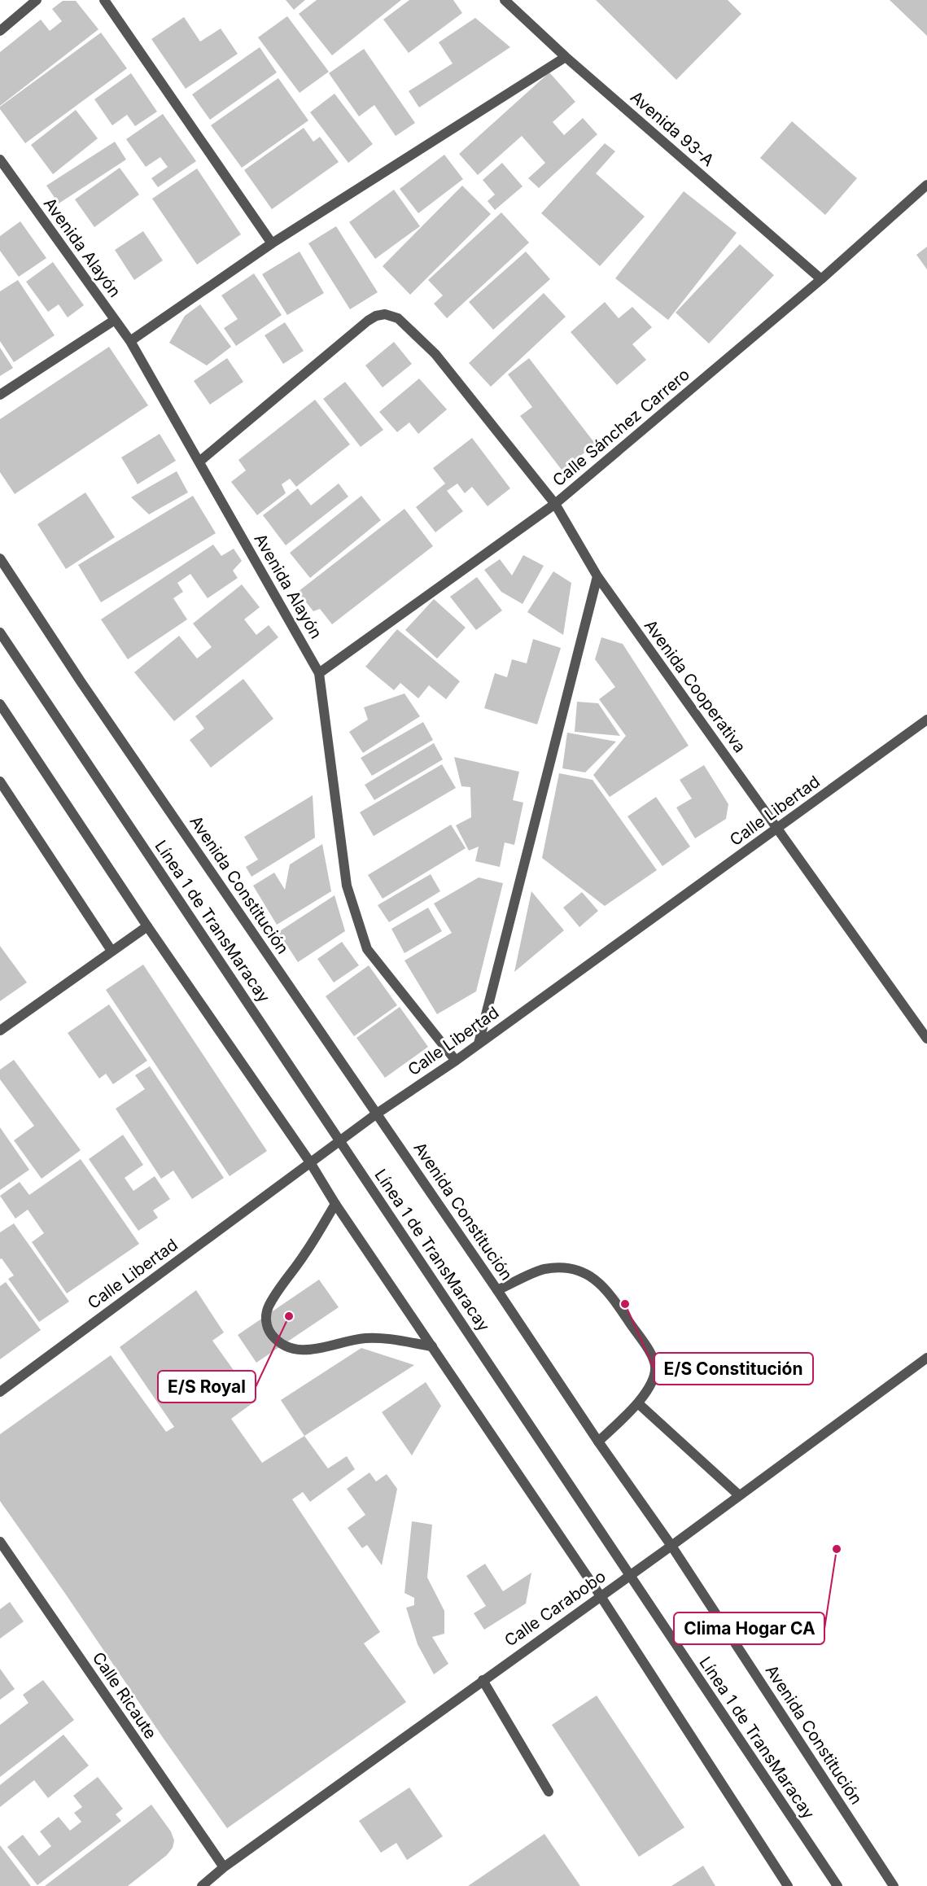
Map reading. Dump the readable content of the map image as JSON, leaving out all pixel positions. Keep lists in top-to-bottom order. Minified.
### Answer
{"streets":{"street":["Avenida 93-A","Avenida Alayón","Calle Sánchez Carrero","Avenida Cooperativa","Calle Libertad","Avenida Constitución","Línea 1 de TransMaracay","Calle Carabobo","Calle Ricaute"]},"crossings":[["Avenida 93-A","Calle Sánchez Carrero"],["Avenida Alayón","Calle Sánchez Carrero"],["Avenida Alayón","Avenida Cooperativa"],["Avenida Alayón","Calle Libertad"],["Calle Sánchez Carrero","Avenida Cooperativa"],["Avenida Cooperativa","Calle Libertad"],["Calle Libertad","Avenida Constitución"],["Calle Libertad","Línea 1 de TransMaracay"],["Avenida Constitución","Calle Carabobo"],["Línea 1 de TransMaracay","Calle Carabobo"],["Calle Carabobo","Calle Ricaute"]],"places":["E/S Constitución","E/S Royal","Clima Hogar CA"]}
